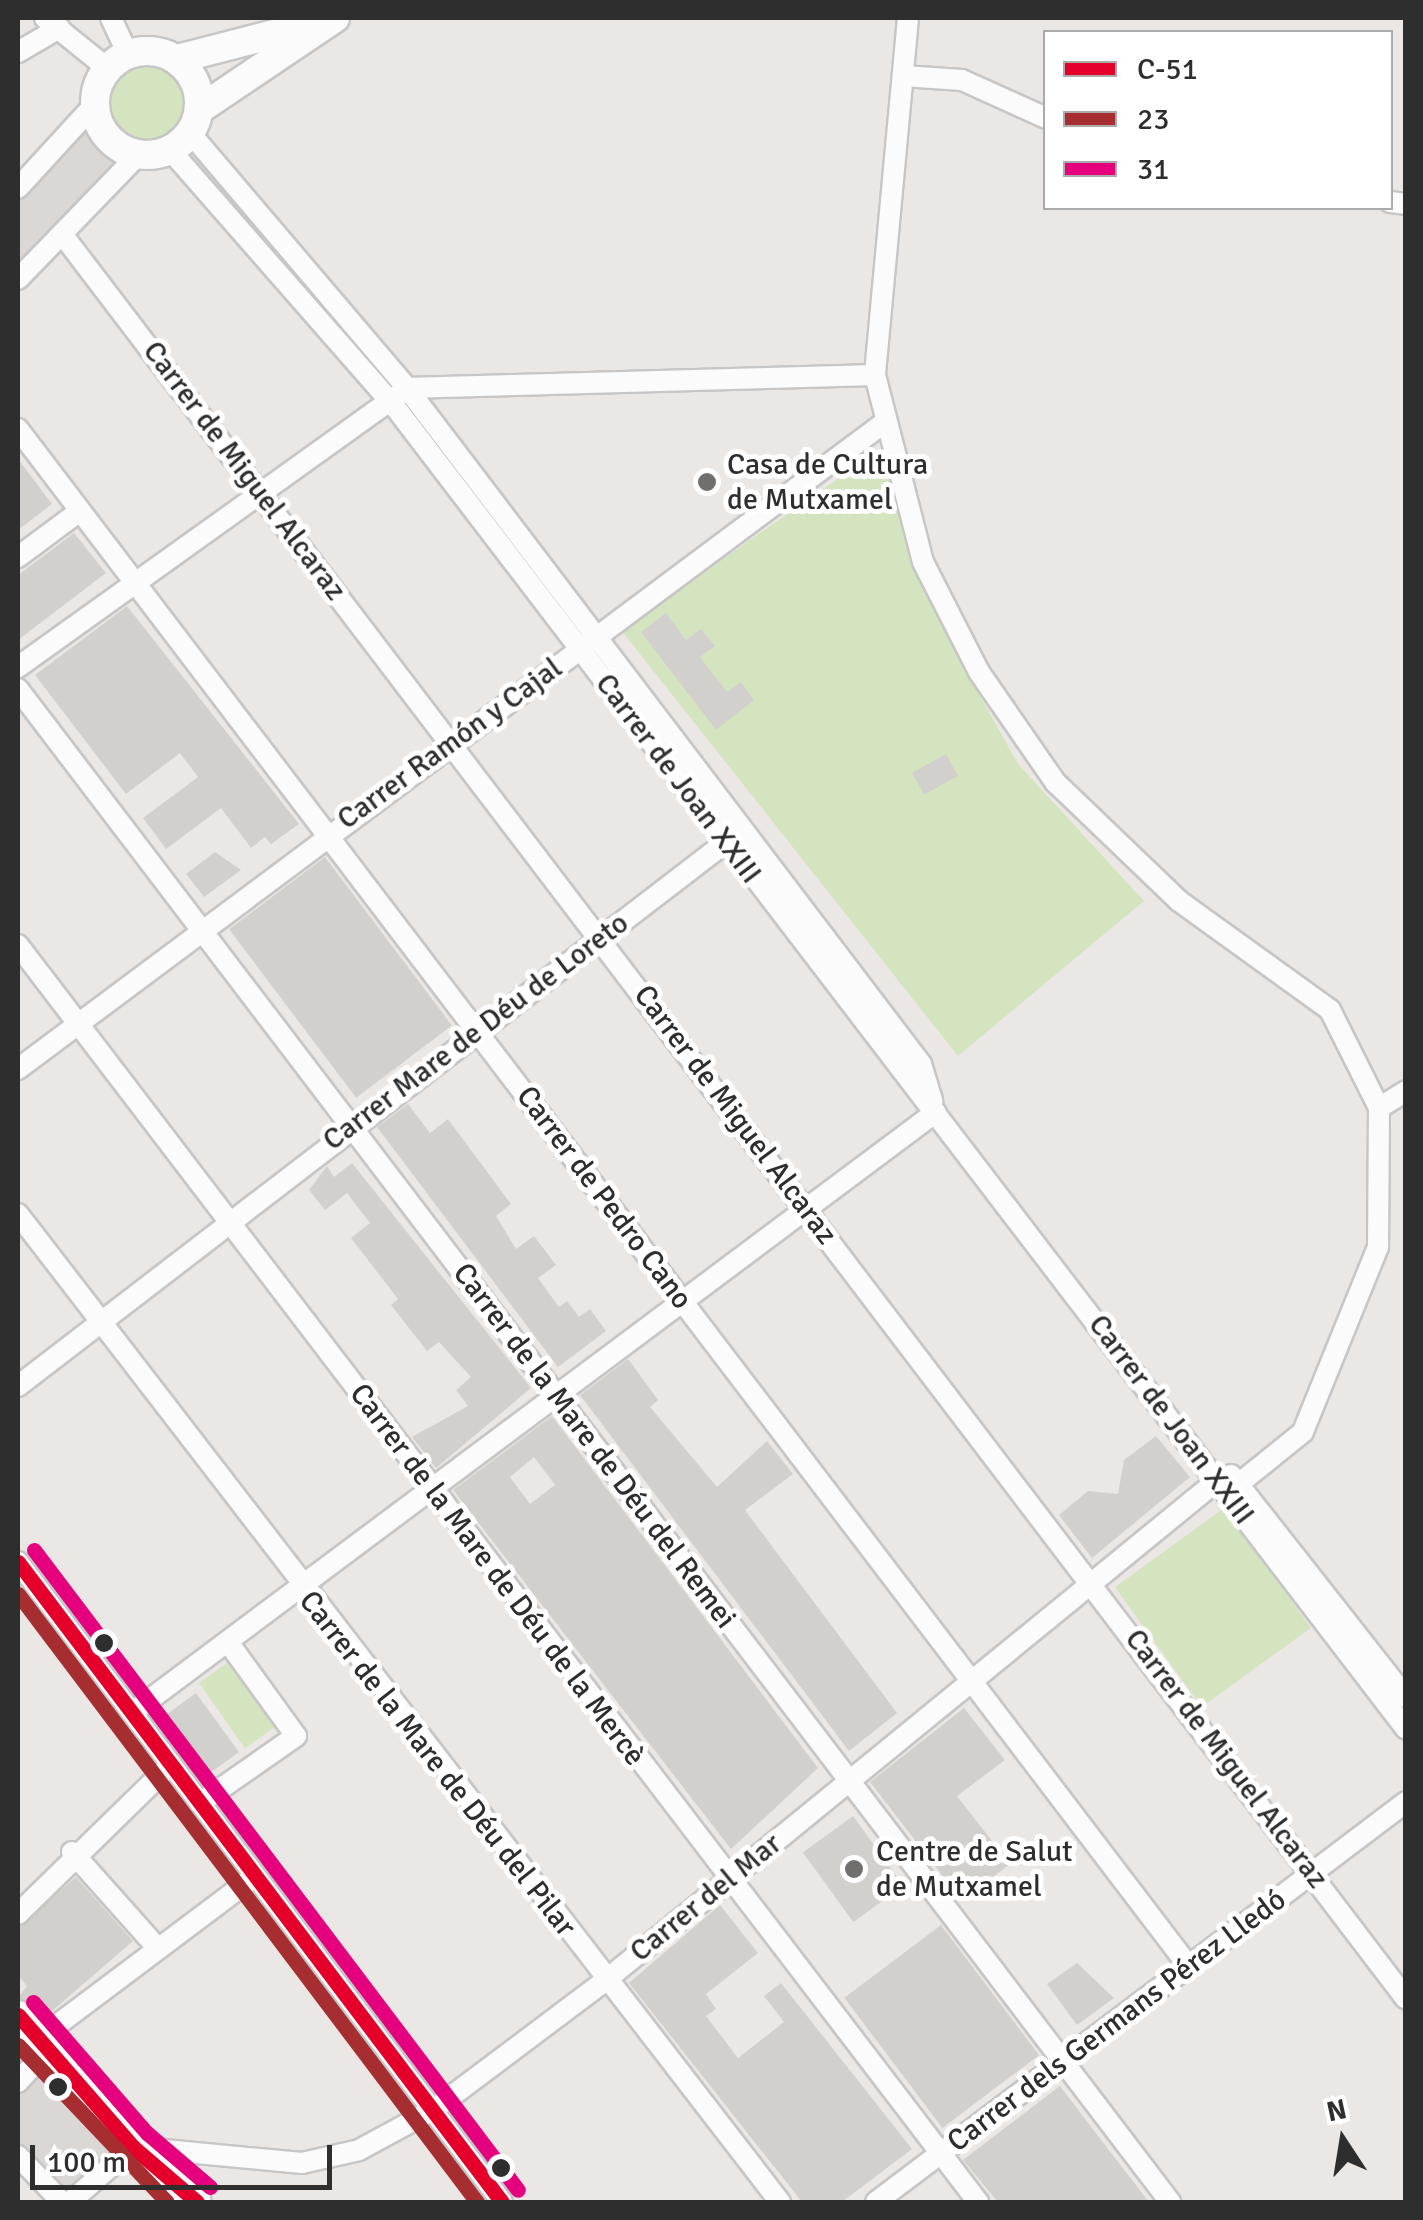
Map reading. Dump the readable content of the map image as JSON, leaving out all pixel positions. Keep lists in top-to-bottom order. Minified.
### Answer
{"streets":{"street":["Carrer de Miguel Alcaraz","Carrer Ramón y Cajal","Carrer de Joan XXIII","Carrer Mare de Déu de Loreto","Carrer de Pedro Cano","Carrer de la Mare de Déu del Remei","Carrer de la Mare de Déu de la Mercè","Carrer de la Mare de Déu del Pilar","Carrer del Mar","Carrer dels Germans Pérez Lledó"]},"crossings":[["Carrer de Miguel Alcaraz","Carrer Ramón y Cajal"],["Carrer de Miguel Alcaraz","Carrer Mare de Déu de Loreto"],["Carrer de Miguel Alcaraz","Carrer del Mar"],["Carrer de Miguel Alcaraz","Carrer dels Germans Pérez Lledó"],["Carrer Ramón y Cajal","Carrer de Joan XXIII"],["Carrer Ramón y Cajal","Carrer de Pedro Cano"],["Carrer Ramón y Cajal","Carrer de la Mare de Déu del Remei"],["Carrer Ramón y Cajal","Carrer de la Mare de Déu de la Mercè"],["Carrer de Joan XXIII","Carrer Mare de Déu de Loreto"],["Carrer de Joan XXIII","Carrer del Mar"],["Carrer Mare de Déu de Loreto","Carrer de Pedro Cano"],["Carrer Mare de Déu de Loreto","Carrer de la Mare de Déu del Remei"],["Carrer Mare de Déu de Loreto","Carrer de la Mare de Déu de la Mercè"],["Carrer Mare de Déu de Loreto","Carrer de la Mare de Déu del Pilar"],["Carrer de Pedro Cano","Carrer del Mar"],["Carrer de Pedro Cano","Carrer dels Germans Pérez Lledó"],["Carrer de la Mare de Déu del Remei","Carrer del Mar"],["Carrer de la Mare de Déu del Remei","Carrer dels Germans Pérez Lledó"],["Carrer de la Mare de Déu de la Mercè","Carrer del Mar"],["Carrer de la Mare de Déu de la Mercè","Carrer dels Germans Pérez Lledó"],["Carrer de la Mare de Déu del Pilar","Carrer del Mar"]],"places":["Casa de Cultura de Mutxamel","Centre de Salut de Mutxamel"],"lines":["transit line 31","transit line C-51","transit line 23"],"legend":["C-51","23","31"],"scale_bar":"100 m","north":"top"}
